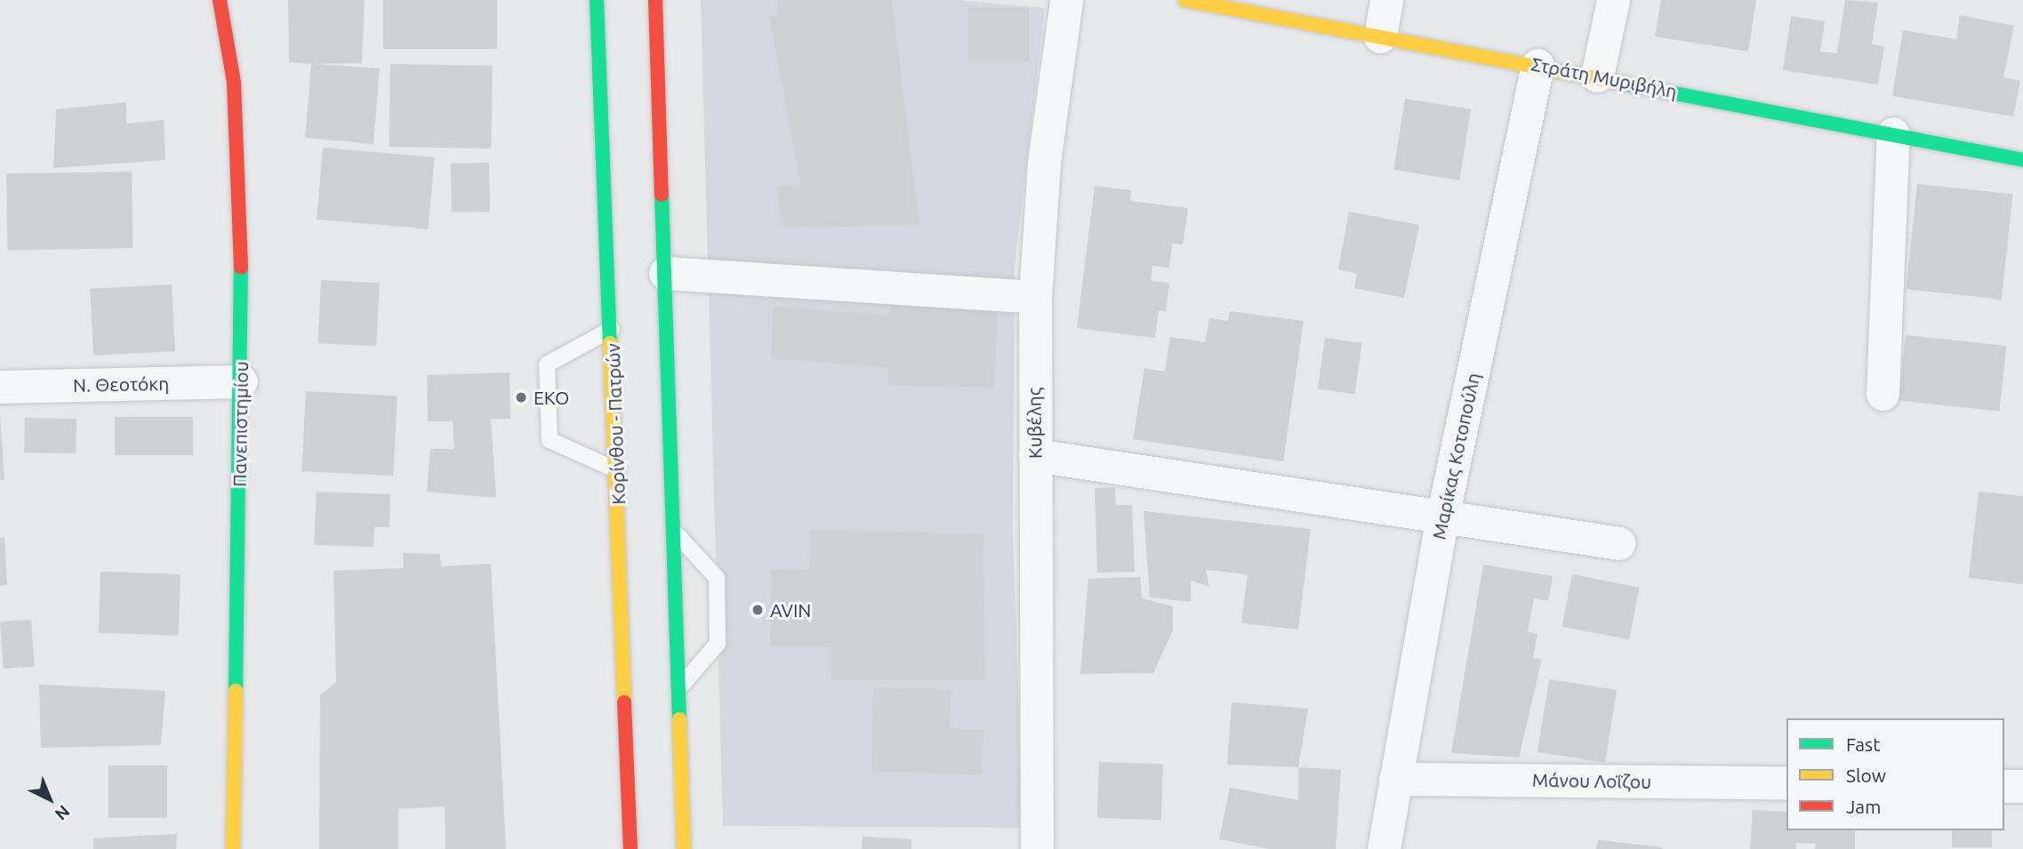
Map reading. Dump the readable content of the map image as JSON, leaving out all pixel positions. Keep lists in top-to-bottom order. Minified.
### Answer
{"streets":{"main road":["Στράτη Μυριβήλη","Πανεπιστημίου","Κορίνθου - Πατρών"],"street":["Ν. Θεοτόκη","Κυβέλης","Μαρίκας Κοτοπούλη","Μάνου Λοΐζου"]},"crossings":[["Στράτη Μυριβήλη","Μαρίκας Κοτοπούλη"],["Ν. Θεοτόκη","Πανεπιστημίου"],["Μαρίκας Κοτοπούλη","Μάνου Λοΐζου"]],"places":["EKO","AVIN"],"legend":["Fast","Slow","Jam"],"north":"bottom right"}
